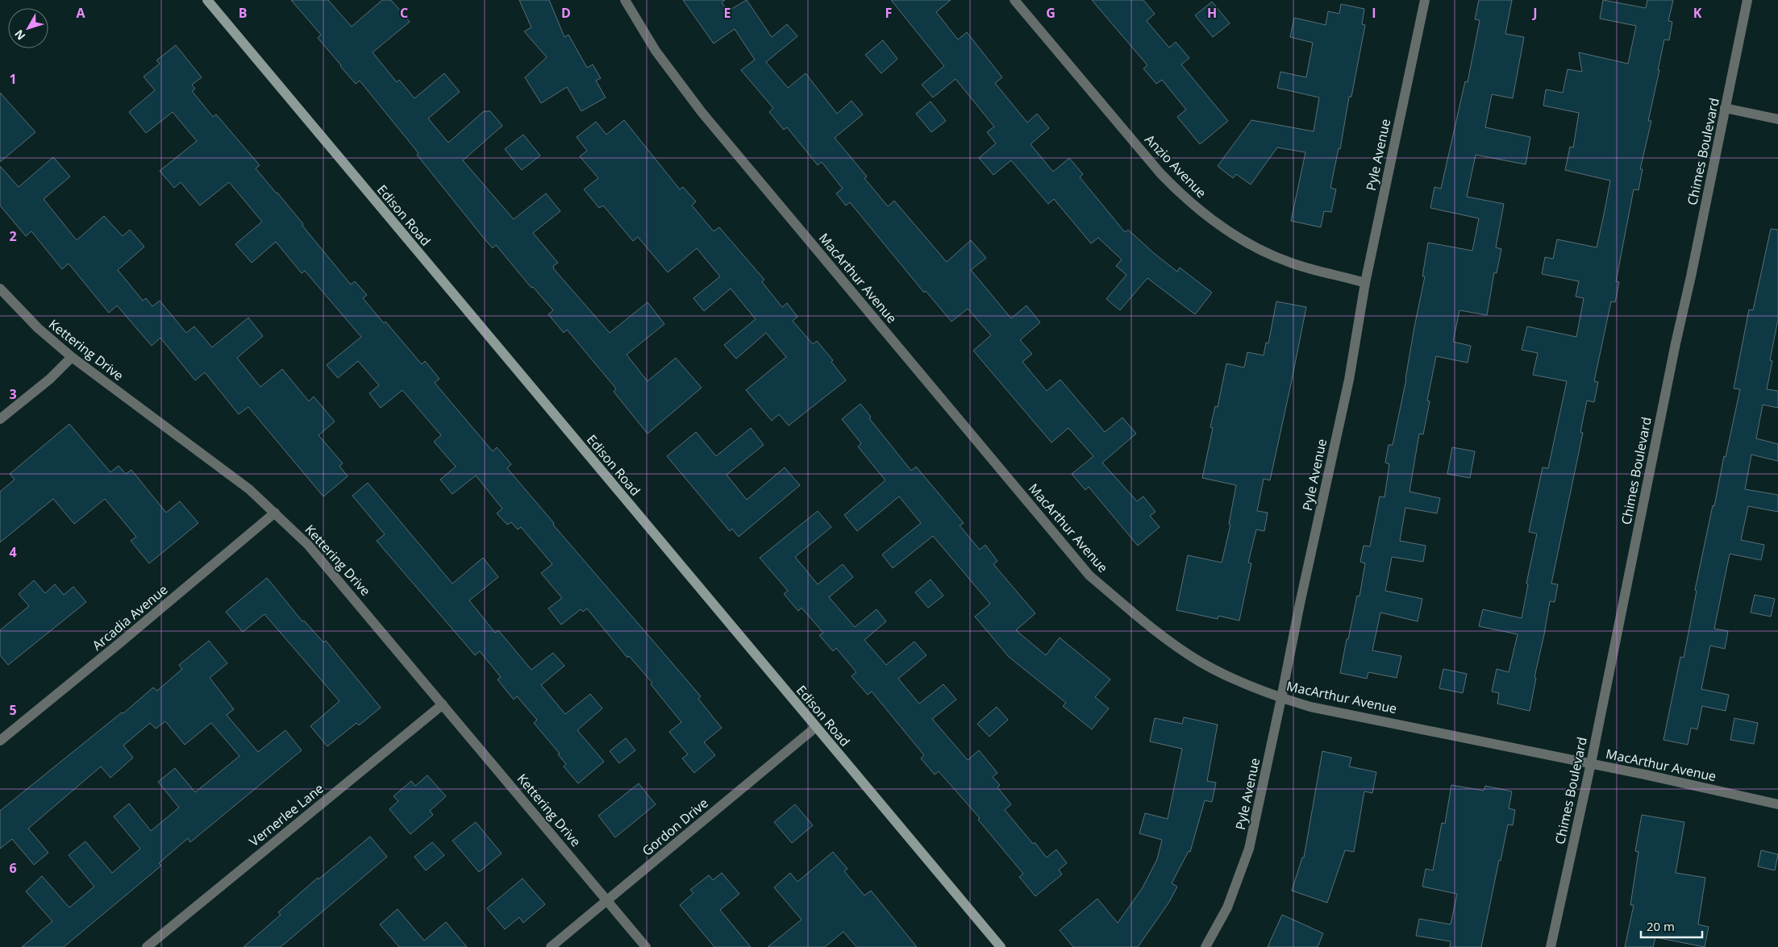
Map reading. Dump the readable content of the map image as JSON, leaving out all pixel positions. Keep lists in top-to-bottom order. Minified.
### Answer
{"streets":{"main road":["Edison Road"],"street":["Chimes Boulevard","Pyle Avenue","Anzio Avenue","MacArthur Avenue","Kettering Drive","Arcadia Avenue","Vernerlee Lane","Gordon Drive"]},"crossings":[["Chimes Boulevard","MacArthur Avenue"],["Pyle Avenue","Anzio Avenue"],["Pyle Avenue","MacArthur Avenue"],["Edison Road","Gordon Drive"],["Kettering Drive","Arcadia Avenue"],["Kettering Drive","Vernerlee Lane"],["Kettering Drive","Gordon Drive"]],"scale_bar":"20 m","north":"bottom left","grid":{"columns":["A","B","C","D","E","F","G","H","I","J","K"],"rows":["1","2","3","4","5","6"]}}
